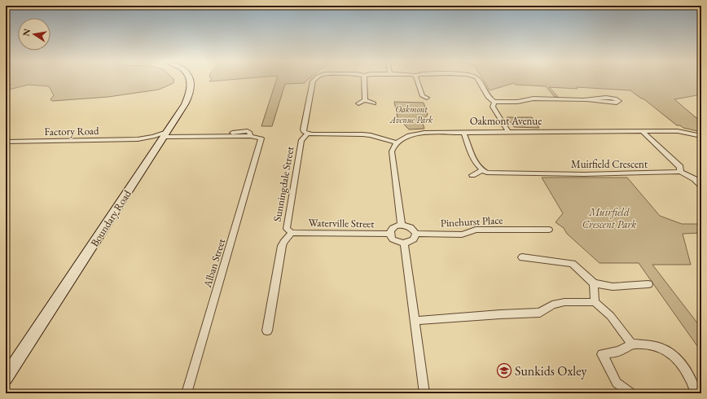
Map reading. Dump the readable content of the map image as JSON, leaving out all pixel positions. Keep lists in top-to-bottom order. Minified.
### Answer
{"streets":{"main road":["Boundary Road"],"street":["Oakmont Avenue","Factory Road","Muirfield Crescent","Sunningdale Street","Pinehurst Place","Waterville Street","Alban Street"]},"crossings":[["Oakmont Avenue","Muirfield Crescent"],["Factory Road","Boundary Road"],["Factory Road","Alban Street"],["Sunningdale Street","Waterville Street"],["Pinehurst Place","Waterville Street"]],"parks":["Oakmont Avenue Park","Muirfield Crescent Park"],"places":{"school or university":["Sunkids Oxley"]},"north":"left"}
